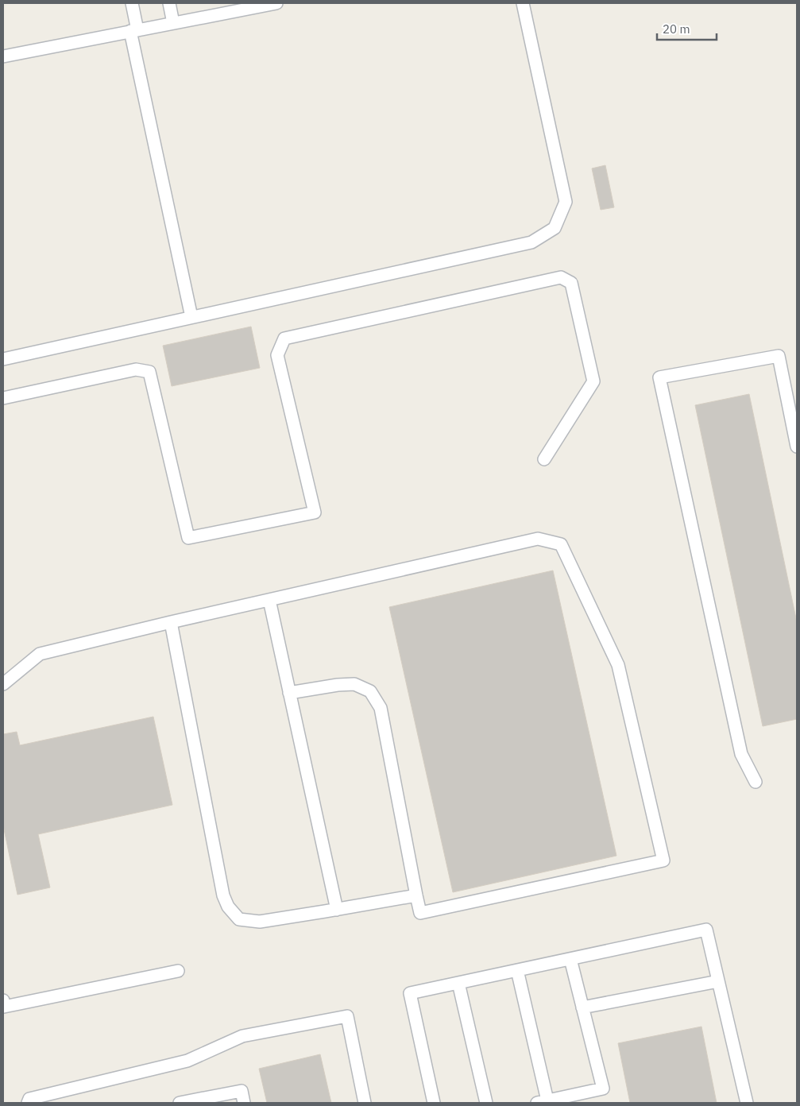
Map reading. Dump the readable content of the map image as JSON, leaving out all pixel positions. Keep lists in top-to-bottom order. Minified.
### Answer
{"scale_bar":"20 m"}
